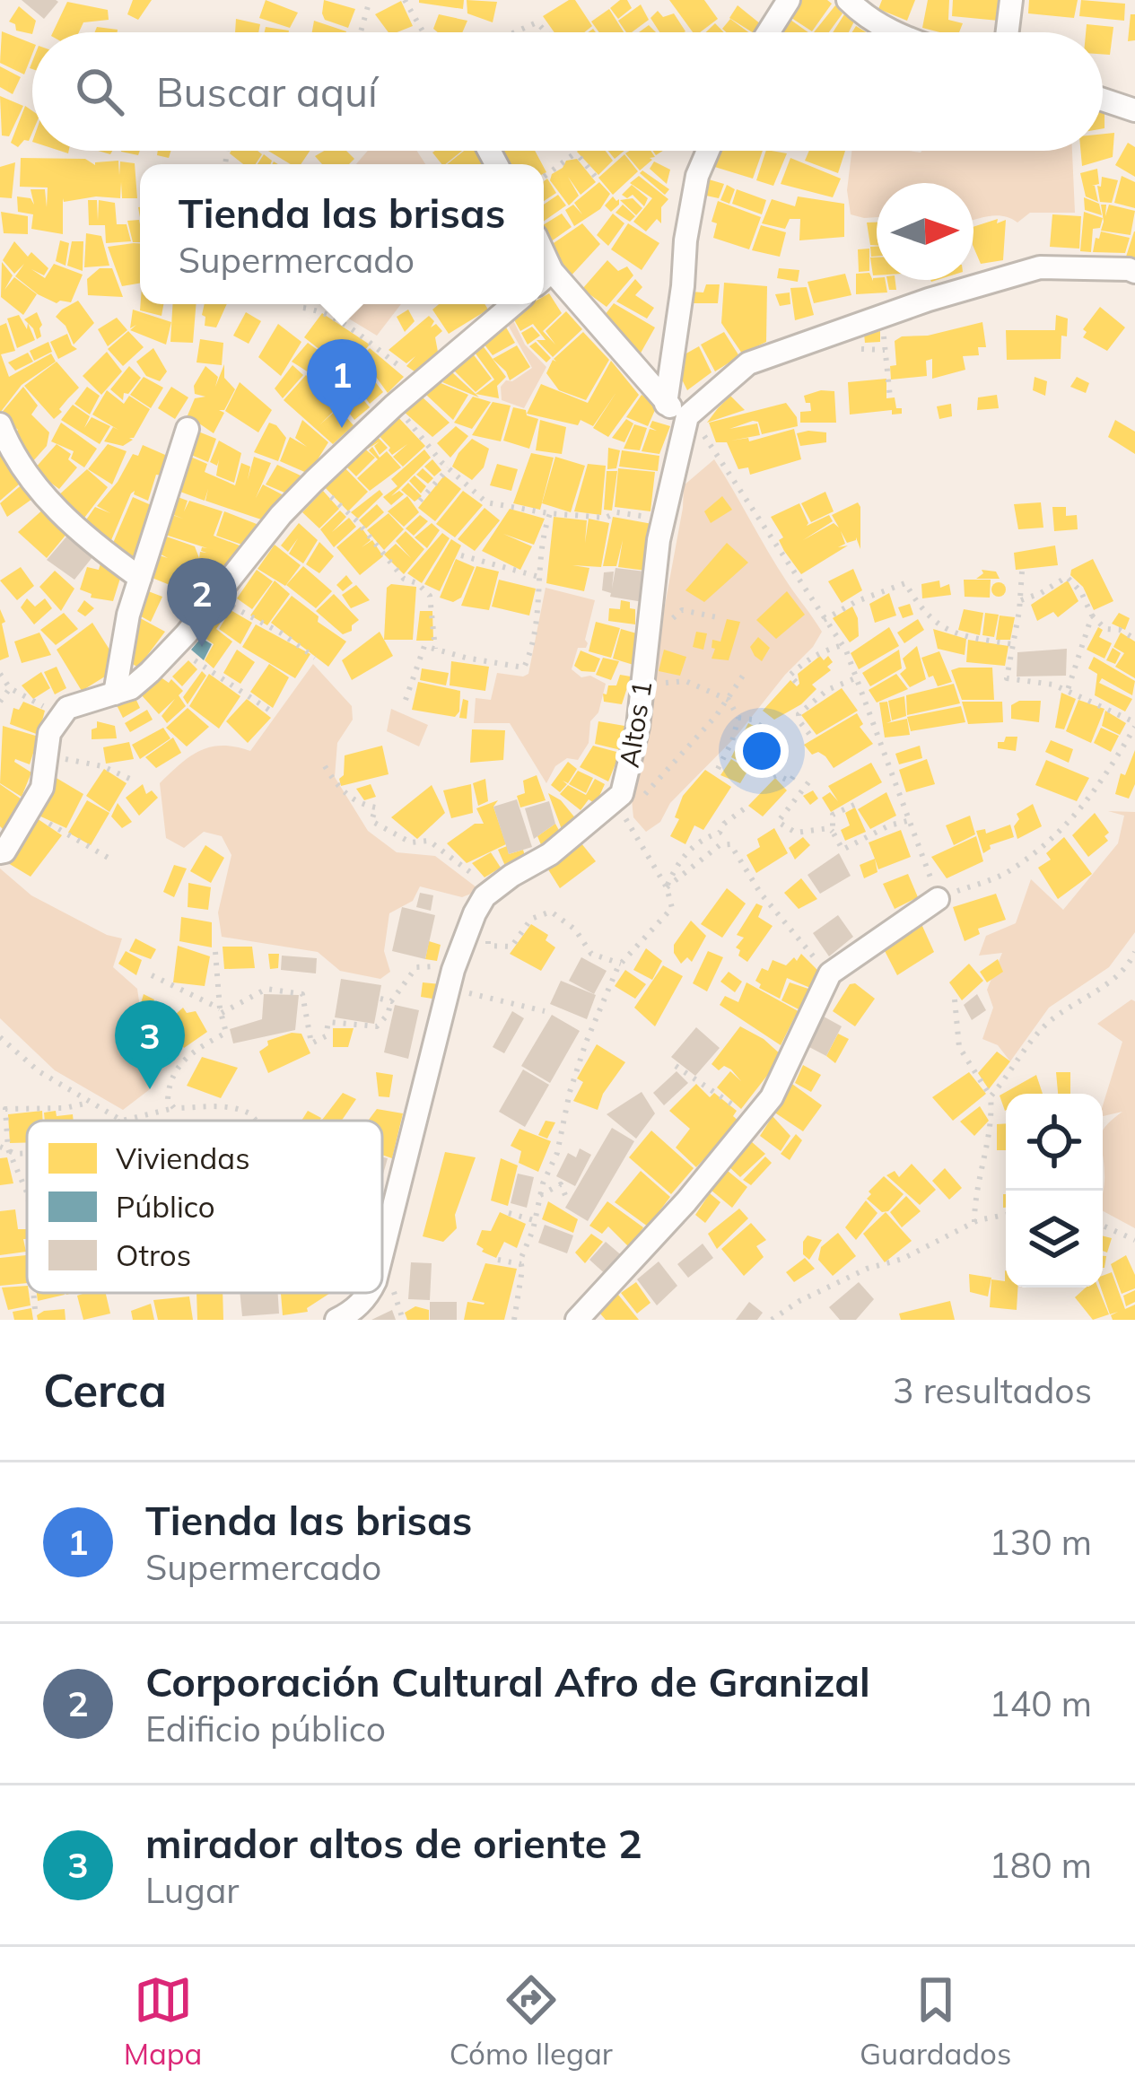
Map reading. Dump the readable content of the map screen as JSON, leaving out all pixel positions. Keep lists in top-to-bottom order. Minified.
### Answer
{"streets":{"street":["Altos 1"]},"legend":["Viviendas","Público","Otros"],"north":"right","page":{"search":"Buscar aquí","popup":["Tienda las brisas","Supermercado"],"pins":["1","2","3"],"heading":["Cerca","3 resultados"],"list":[{"mark":"1","name":"Tienda las brisas","note":"Supermercado","value":"130 m"},{"mark":"2","name":"Corporación Cultural Afro de Granizal","note":"Edificio público","value":"140 m"},{"mark":"3","name":"mirador altos de oriente 2","note":"Lugar","value":"180 m"}],"nav":["Mapa","Cómo llegar","Guardados"]}}
